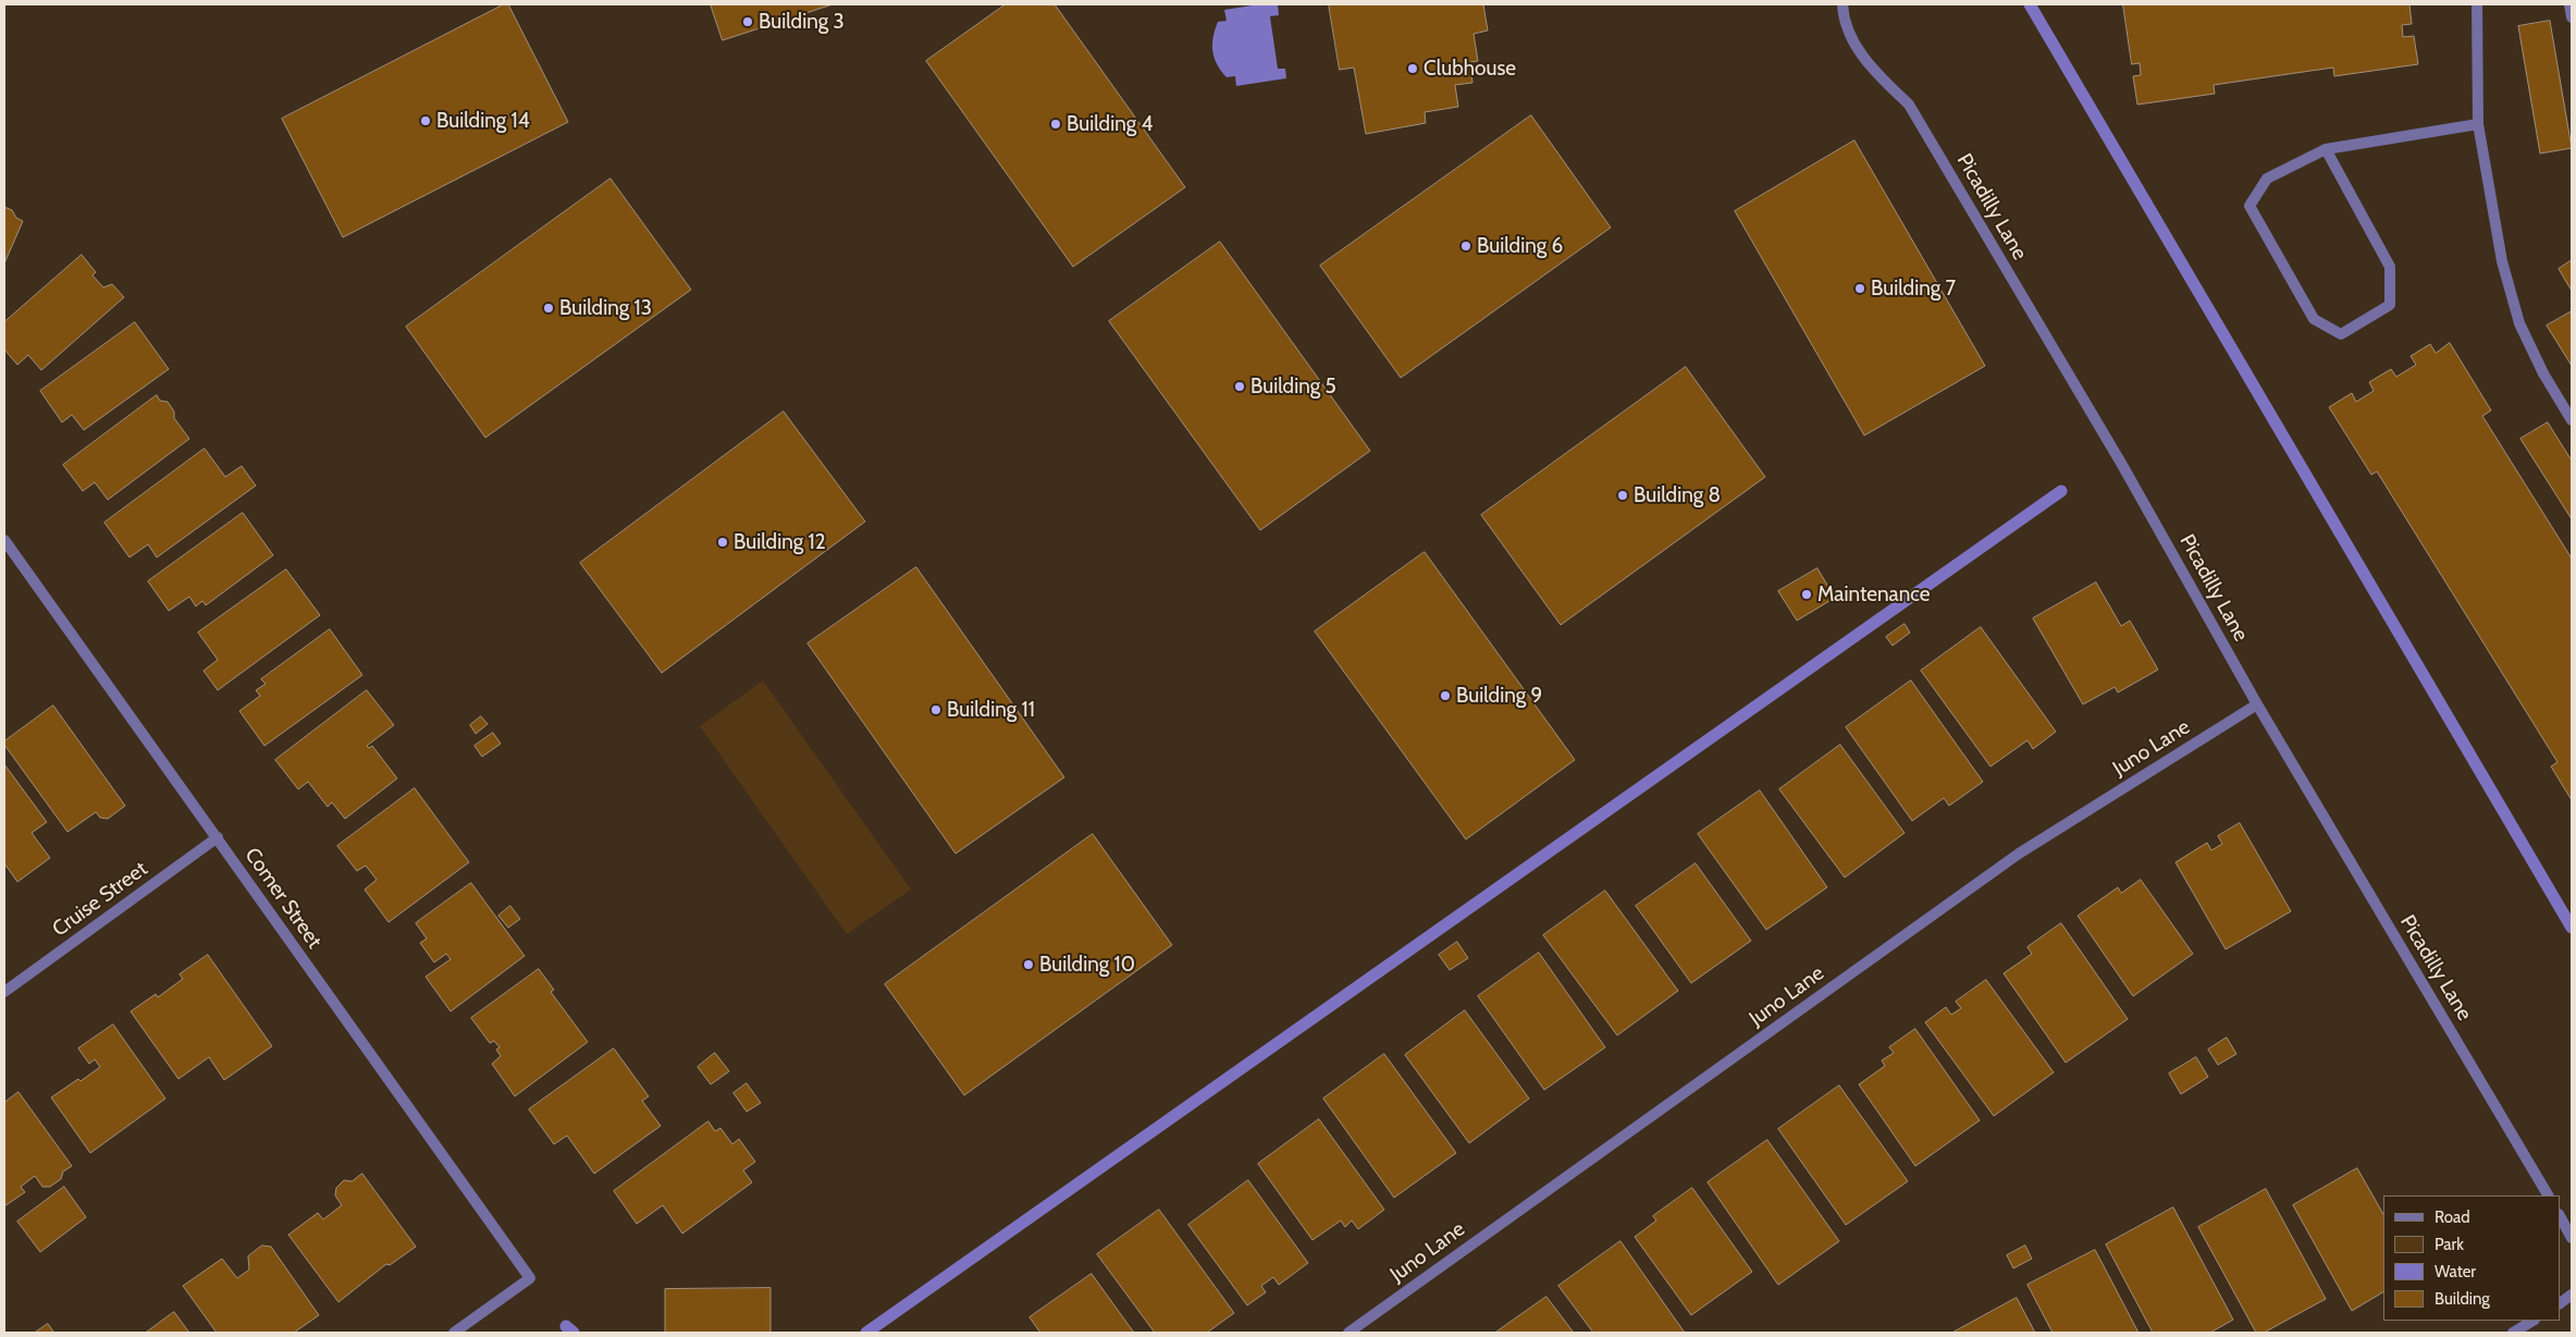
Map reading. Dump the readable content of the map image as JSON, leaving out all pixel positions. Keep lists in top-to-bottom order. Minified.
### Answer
{"streets":{"street":["Picadilly Lane","Juno Lane","Comer Street","Cruise Street"]},"crossings":[["Picadilly Lane","Juno Lane"],["Comer Street","Cruise Street"]],"places":["Building 3","Clubhouse","Building 14","Building 4","Building 6","Building 7","Building 13","Building 5","Building 8","Building 12","Maintenance","Building 9","Building 11","Building 10"],"legend":["Road","Park","Water","Building"]}
